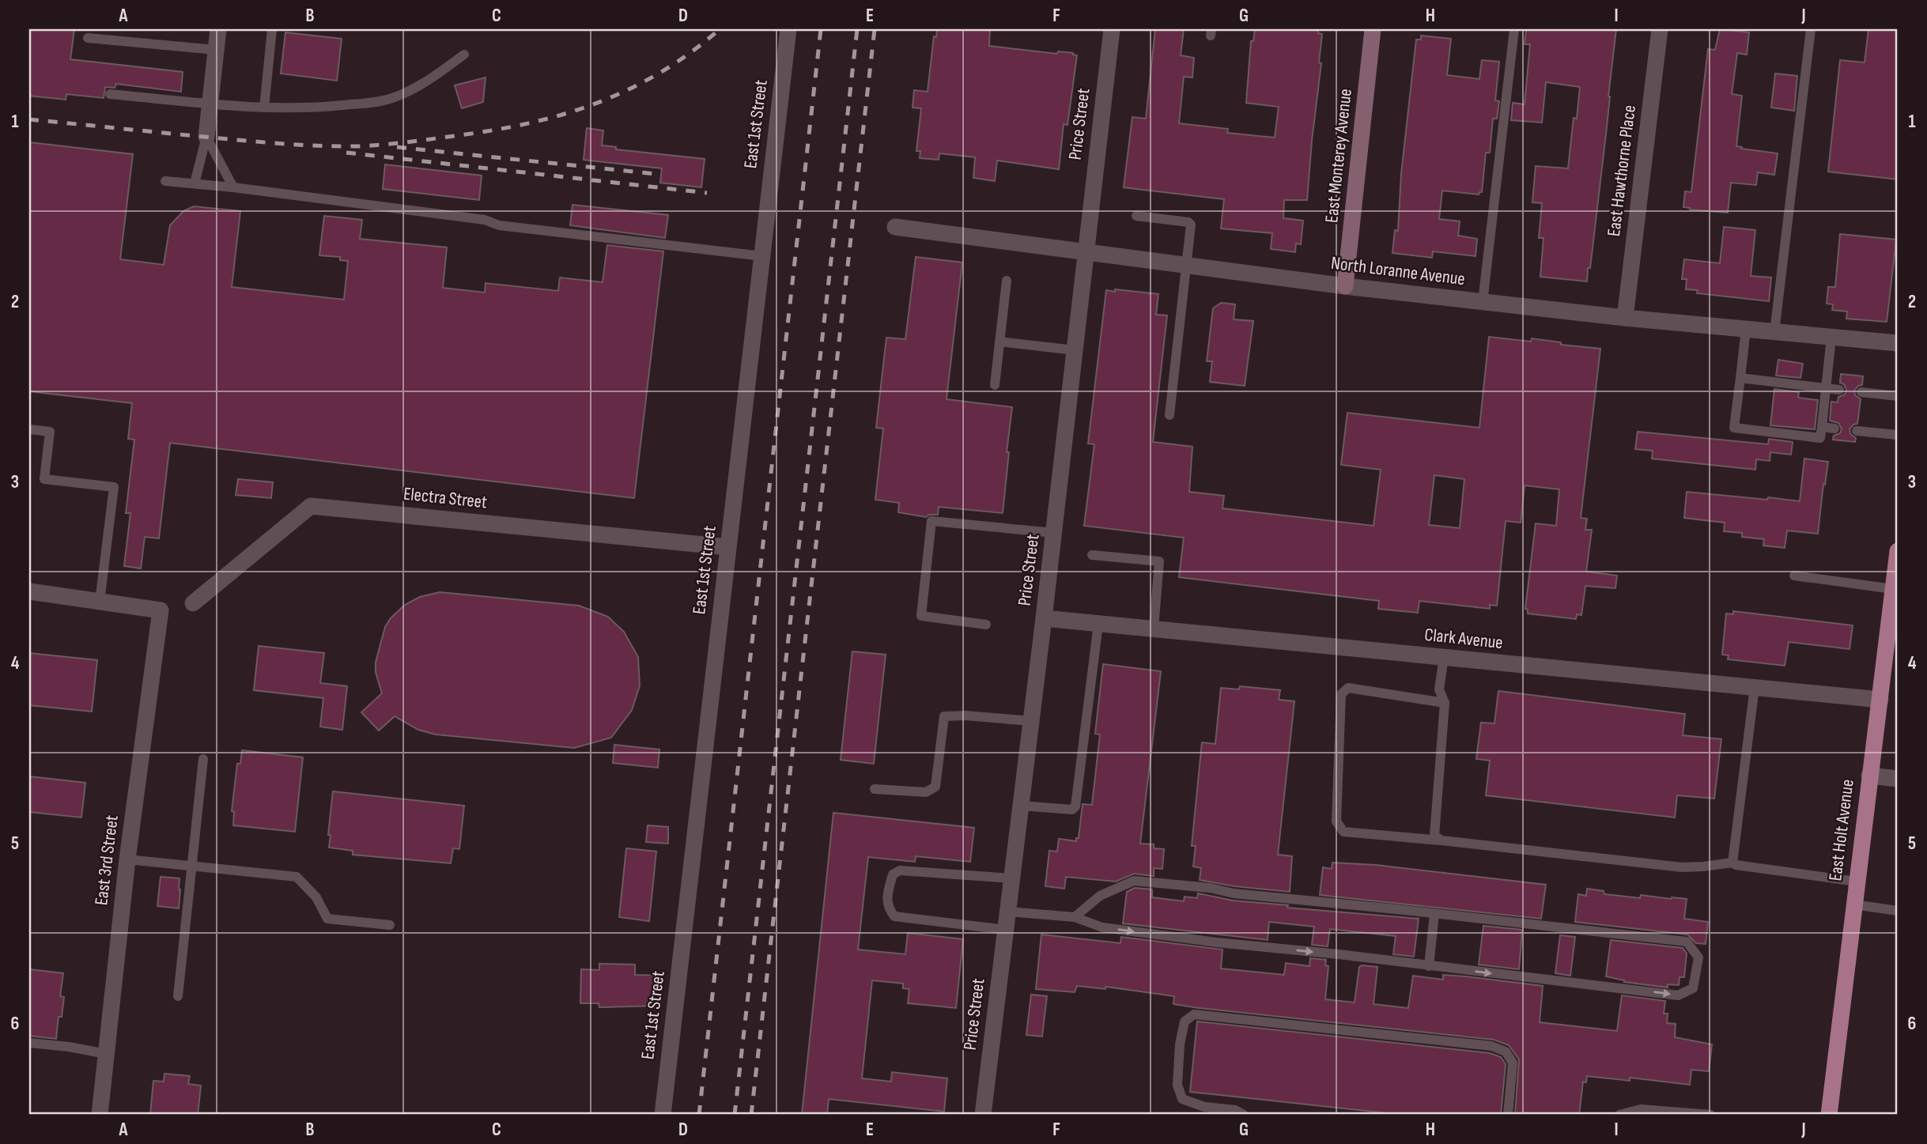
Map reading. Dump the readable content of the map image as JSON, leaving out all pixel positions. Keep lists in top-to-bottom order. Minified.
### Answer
{"streets":{"main road":["East Holt Avenue"],"street":["East 1st Street","Price Street","East Monterey Avenue","East Hawthorne Place","North Loranne Avenue","Electra Street","Clark Avenue","East 3rd Street"]},"crossings":[["East 1st Street","Electra Street"],["Price Street","North Loranne Avenue"],["Price Street","Clark Avenue"],["East Monterey Avenue","North Loranne Avenue"],["East Hawthorne Place","North Loranne Avenue"],["Clark Avenue","East Holt Avenue"]],"grid":{"columns":["A","B","C","D","E","F","G","H","I","J"],"rows":["1","2","3","4","5","6"]}}
